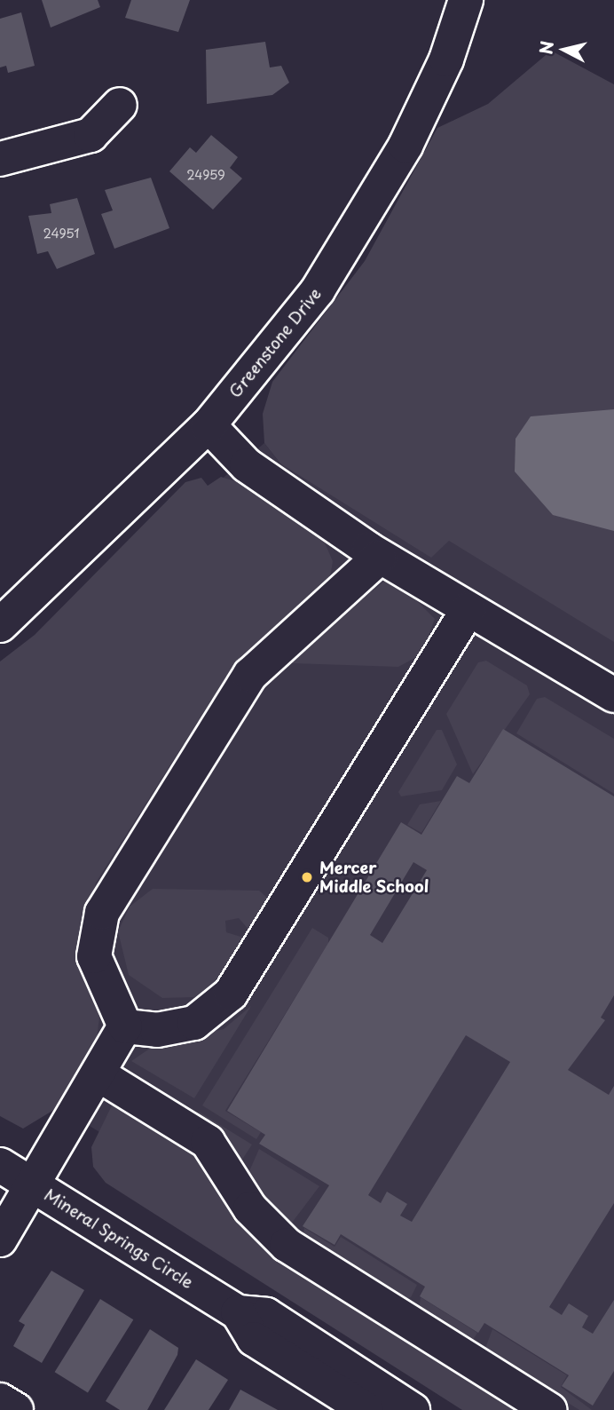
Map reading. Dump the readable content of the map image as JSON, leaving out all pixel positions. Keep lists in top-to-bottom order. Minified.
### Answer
{"streets":{"street":["Greenstone Drive","Mineral Springs Circle"]},"places":["Mercer Middle School"],"house_numbers":["24959","24951"],"north":"left"}
